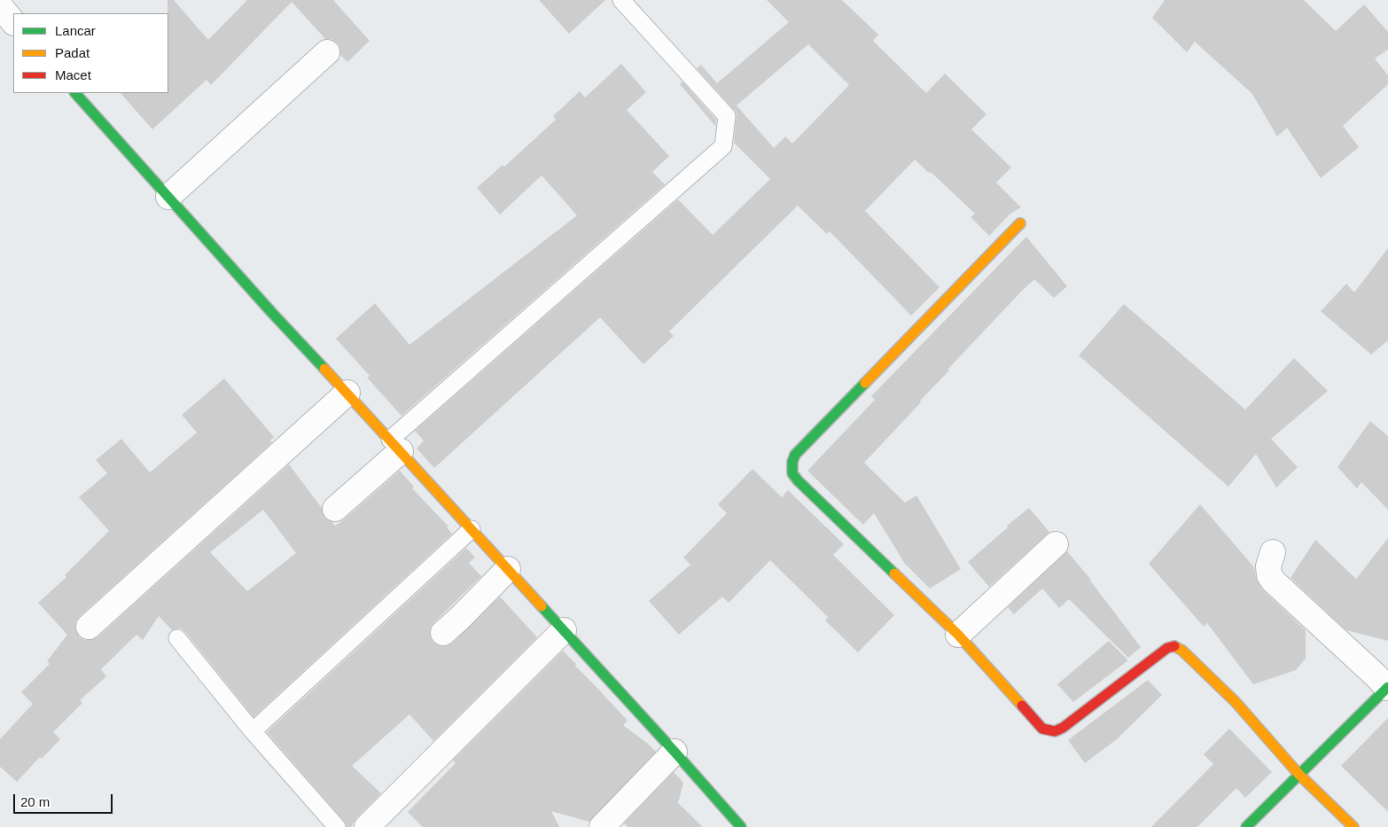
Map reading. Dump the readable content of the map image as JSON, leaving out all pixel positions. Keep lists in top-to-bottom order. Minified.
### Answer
{"legend":["Lancar","Padat","Macet"],"scale_bar":"20 m"}
